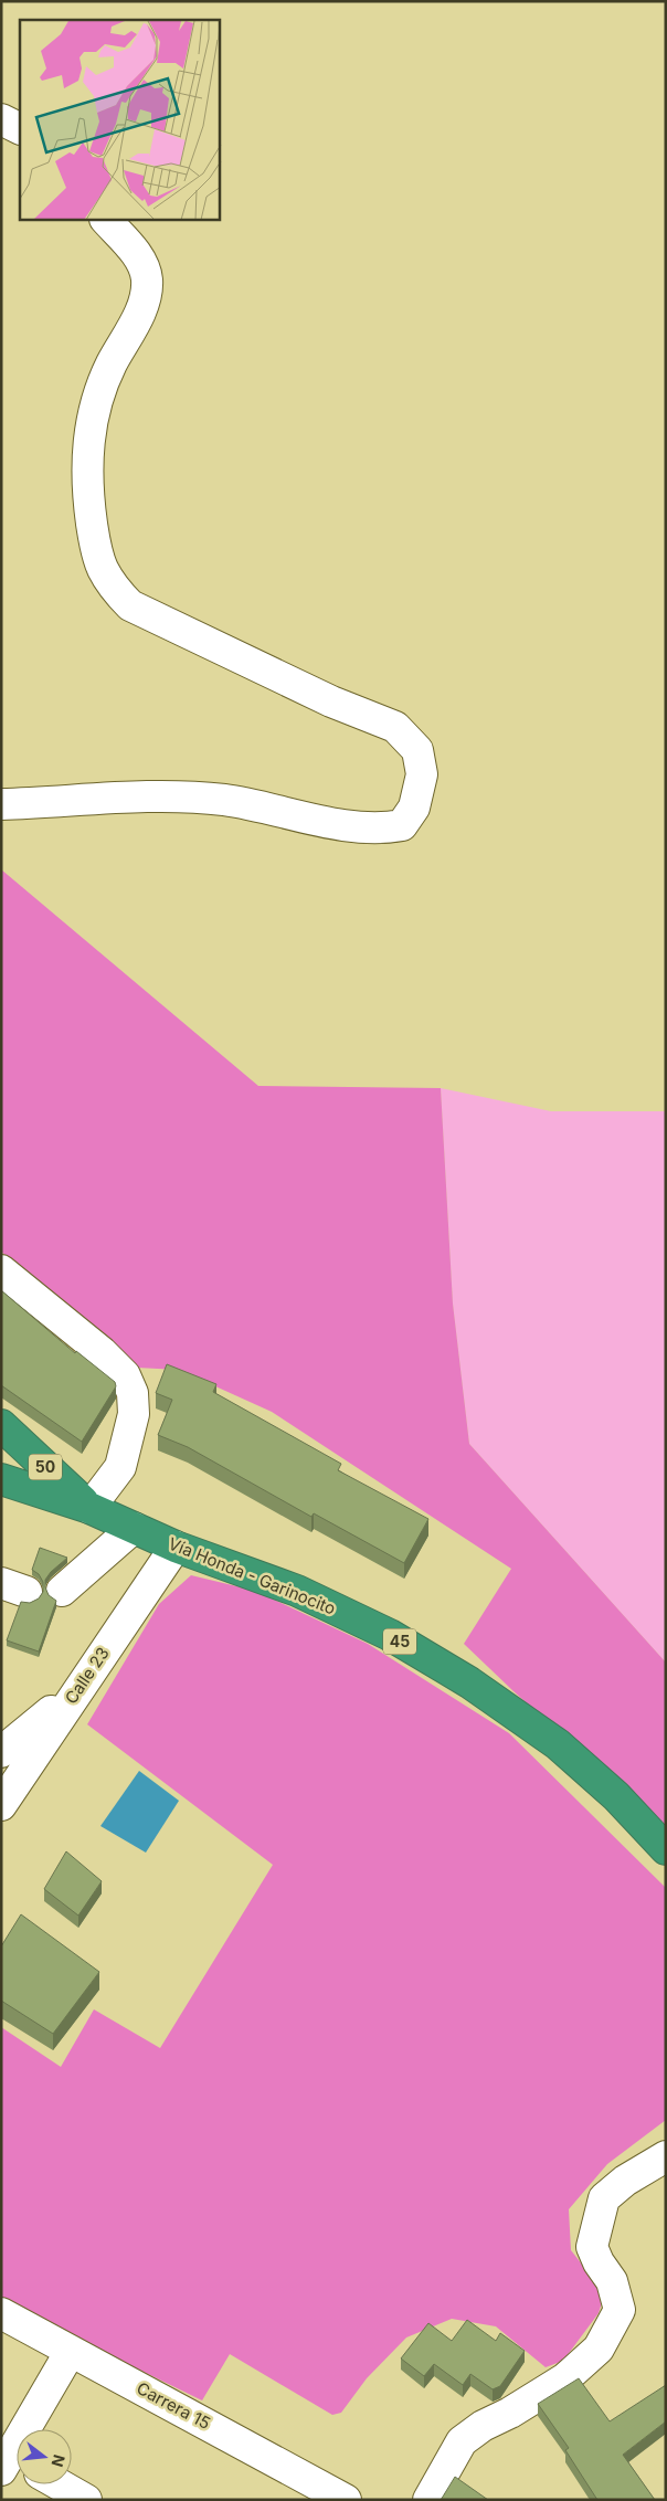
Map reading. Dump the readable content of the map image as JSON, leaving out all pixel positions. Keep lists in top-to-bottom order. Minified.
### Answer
{"streets":{"highway":["50","Vía Honda - Garinocito","45"],"street":["Calle 23","Carrera 15"]},"crossings":[["50","Vía Honda - Garinocito"],["Vía Honda - Garinocito","Calle 23"]],"north":"right"}
